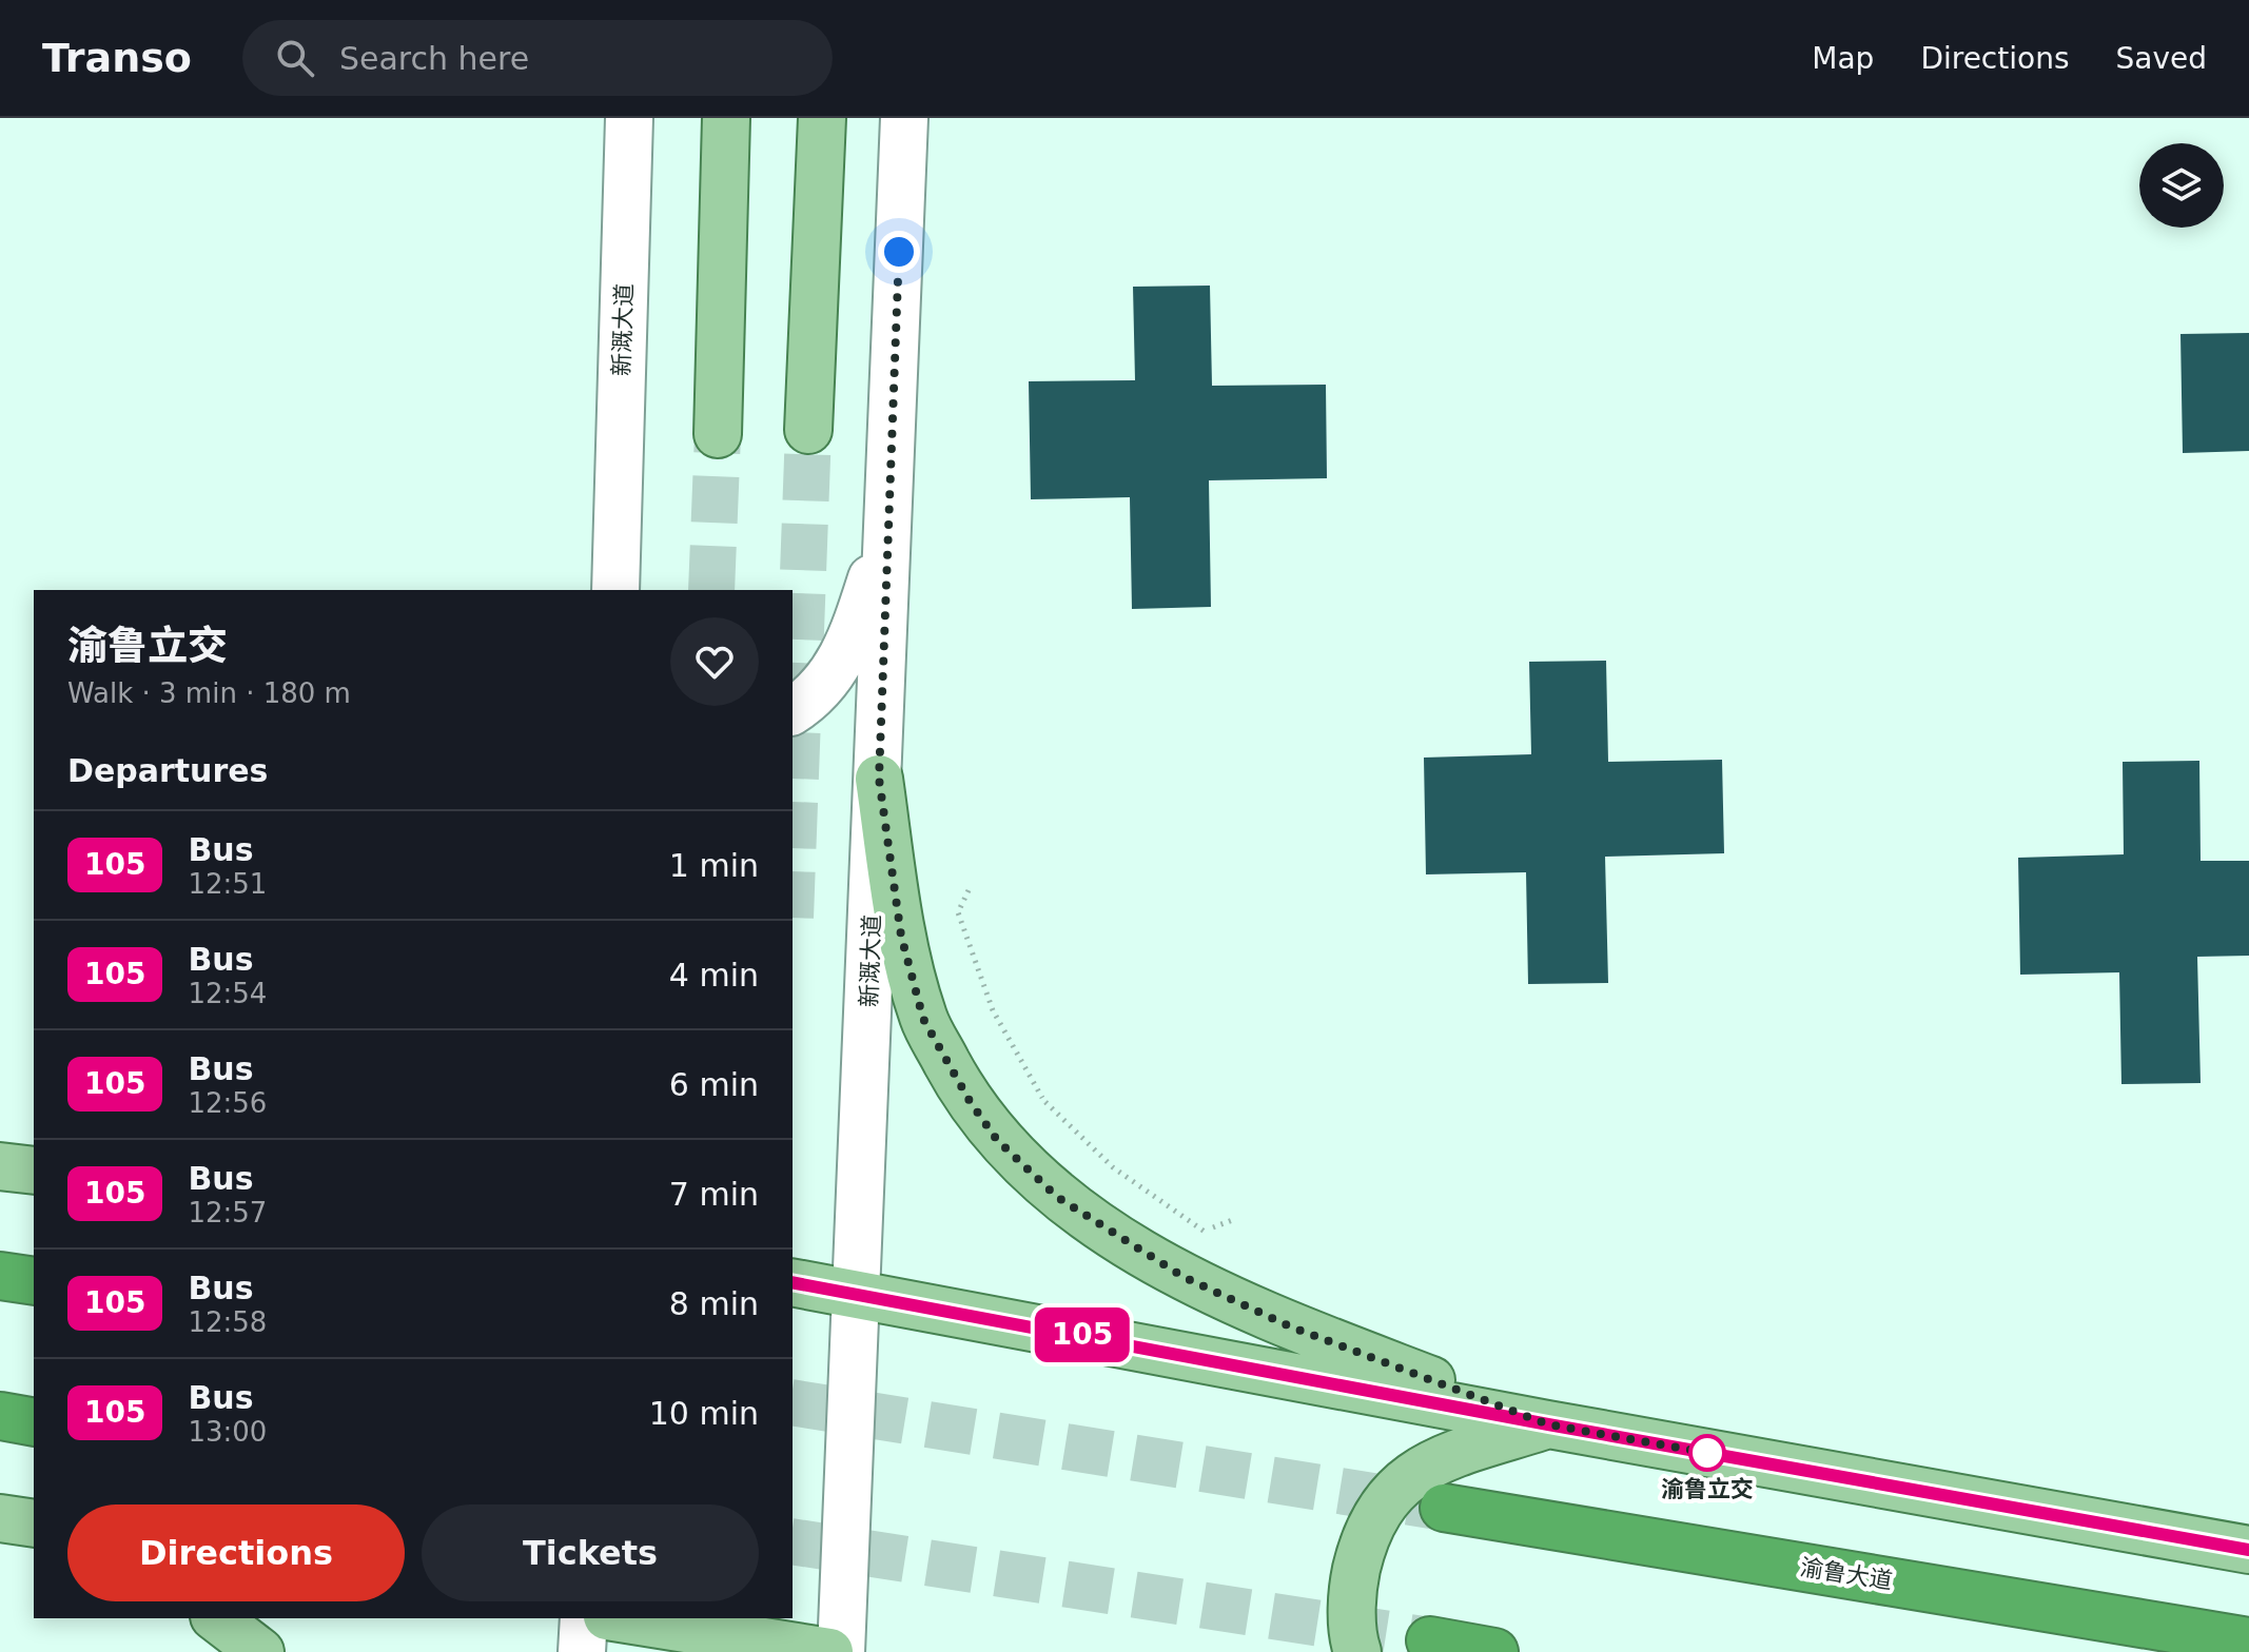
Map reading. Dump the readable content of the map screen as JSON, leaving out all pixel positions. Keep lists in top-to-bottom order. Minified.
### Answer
{"streets":{"highway":["渝鲁大道"],"street":["新溉大道"]},"places":["渝鲁立交"],"lines":["bus line 105"],"page":{"header":"Transo","search":"Search here","nav":["Map","Directions","Saved"],"on_map":"105","heading":[["渝鲁立交","Walk · 3 min · 180 m"],"Departures"],"list":[{"mark":"105","name":"Bus","note":"12:51","value":"1 min"},{"mark":"105","name":"Bus","note":"12:54","value":"4 min"},{"mark":"105","name":"Bus","note":"12:56","value":"6 min"},{"mark":"105","name":"Bus","note":"12:57","value":"7 min"},{"mark":"105","name":"Bus","note":"12:58","value":"8 min"},{"mark":"105","name":"Bus","note":"13:00","value":"10 min"}],"buttons":["Directions","Tickets"]}}
